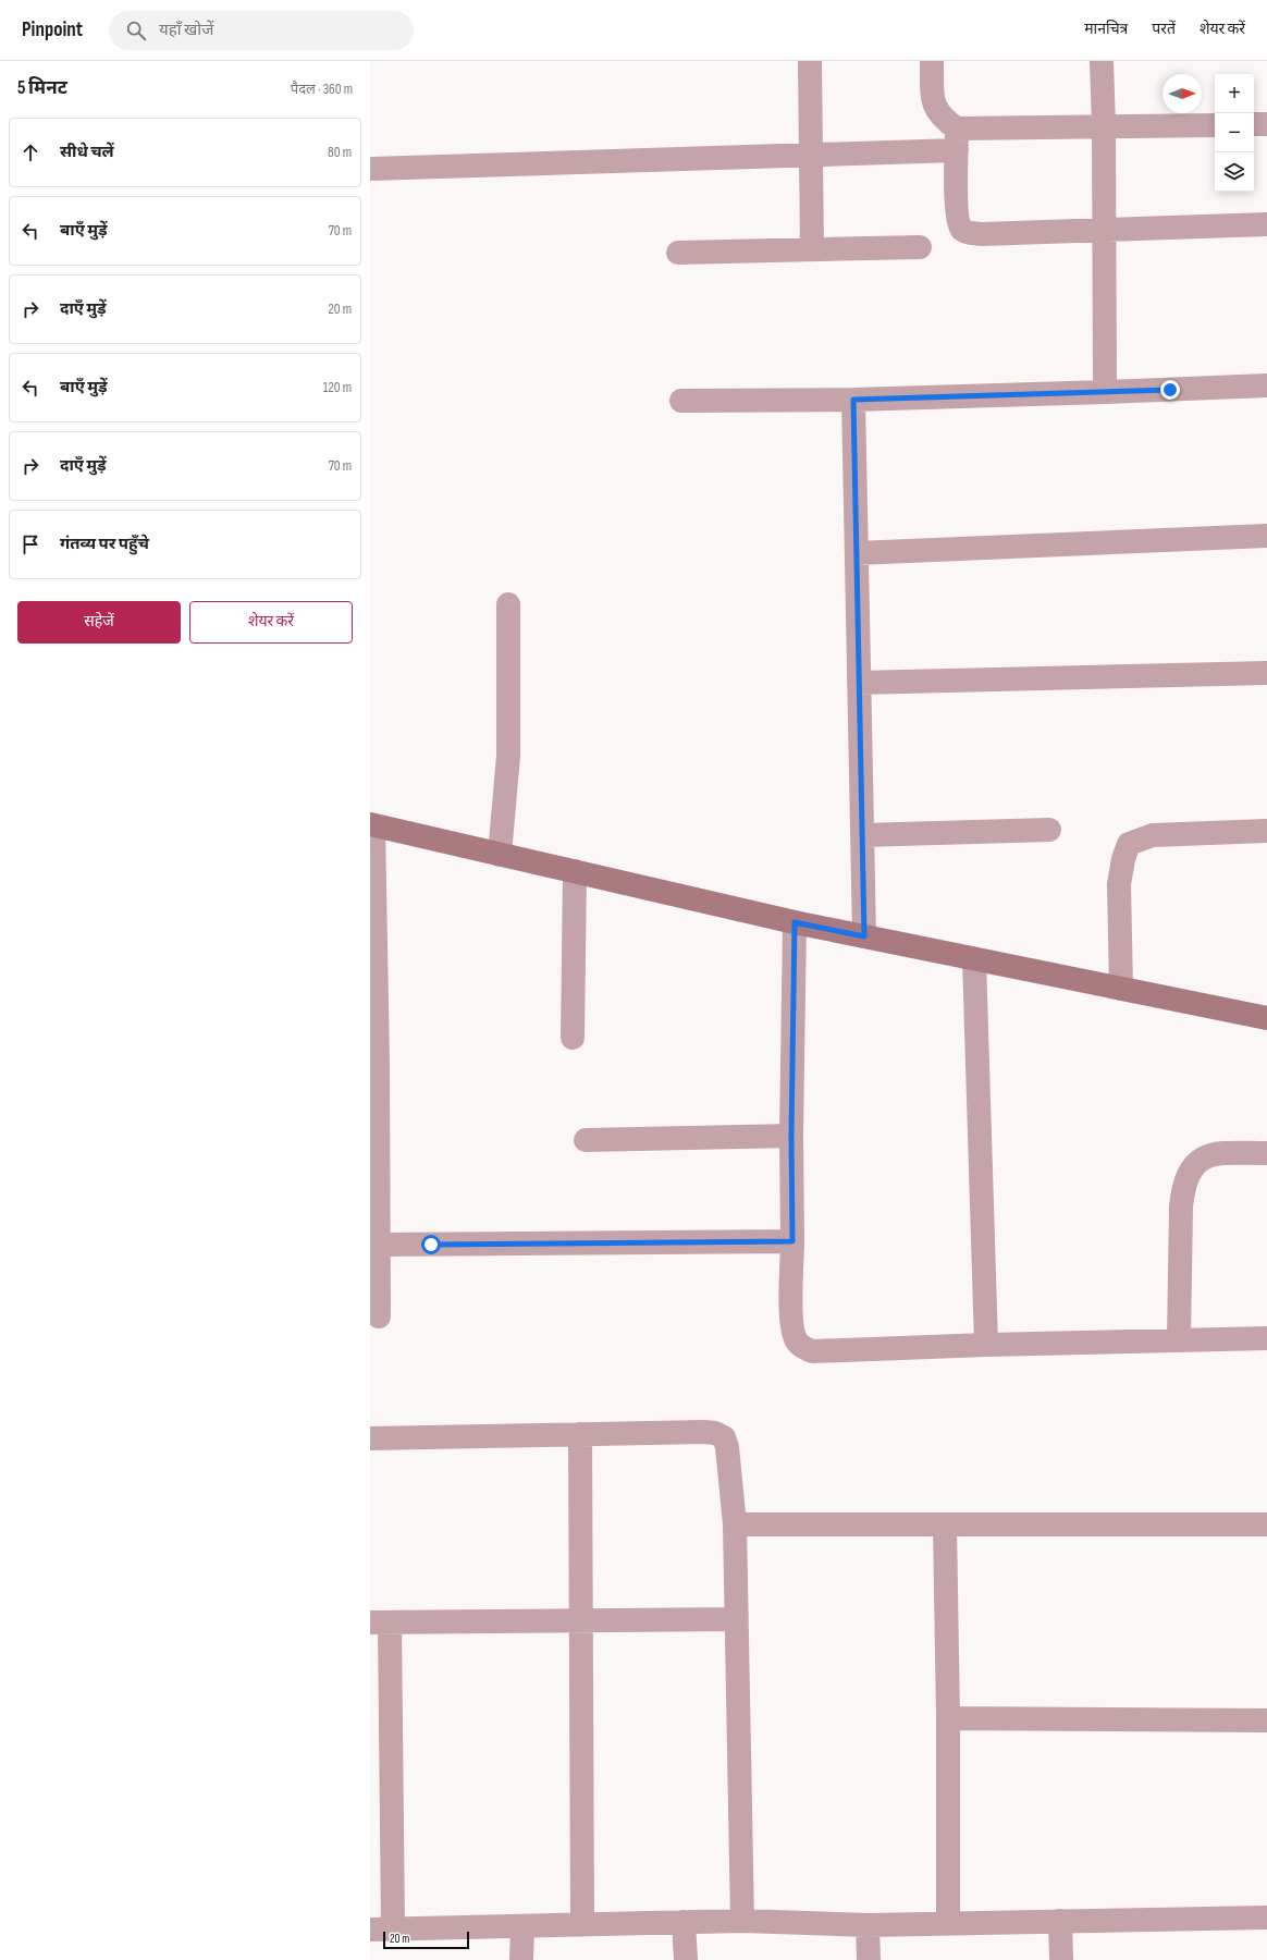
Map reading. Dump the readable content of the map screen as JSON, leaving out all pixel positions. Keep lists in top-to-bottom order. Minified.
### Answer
{"scale_bar":"20 m","north":"right","page":{"header":"Pinpoint","search":"यहाँ खोजें","nav":["मानचित्र","परतें","शेयर करें"],"heading":["5 मिनट","पैदल · 360 m"],"map_buttons":["+","−"],"list":[["सीधे चलें","80 m"],["बाएँ मुड़ें","70 m"],["दाएँ मुड़ें","20 m"],["बाएँ मुड़ें","120 m"],["दाएँ मुड़ें","70 m"],"गंतव्य पर पहुँचे"],"buttons":["सहेजें","शेयर करें"],"scale":"20 m"}}
